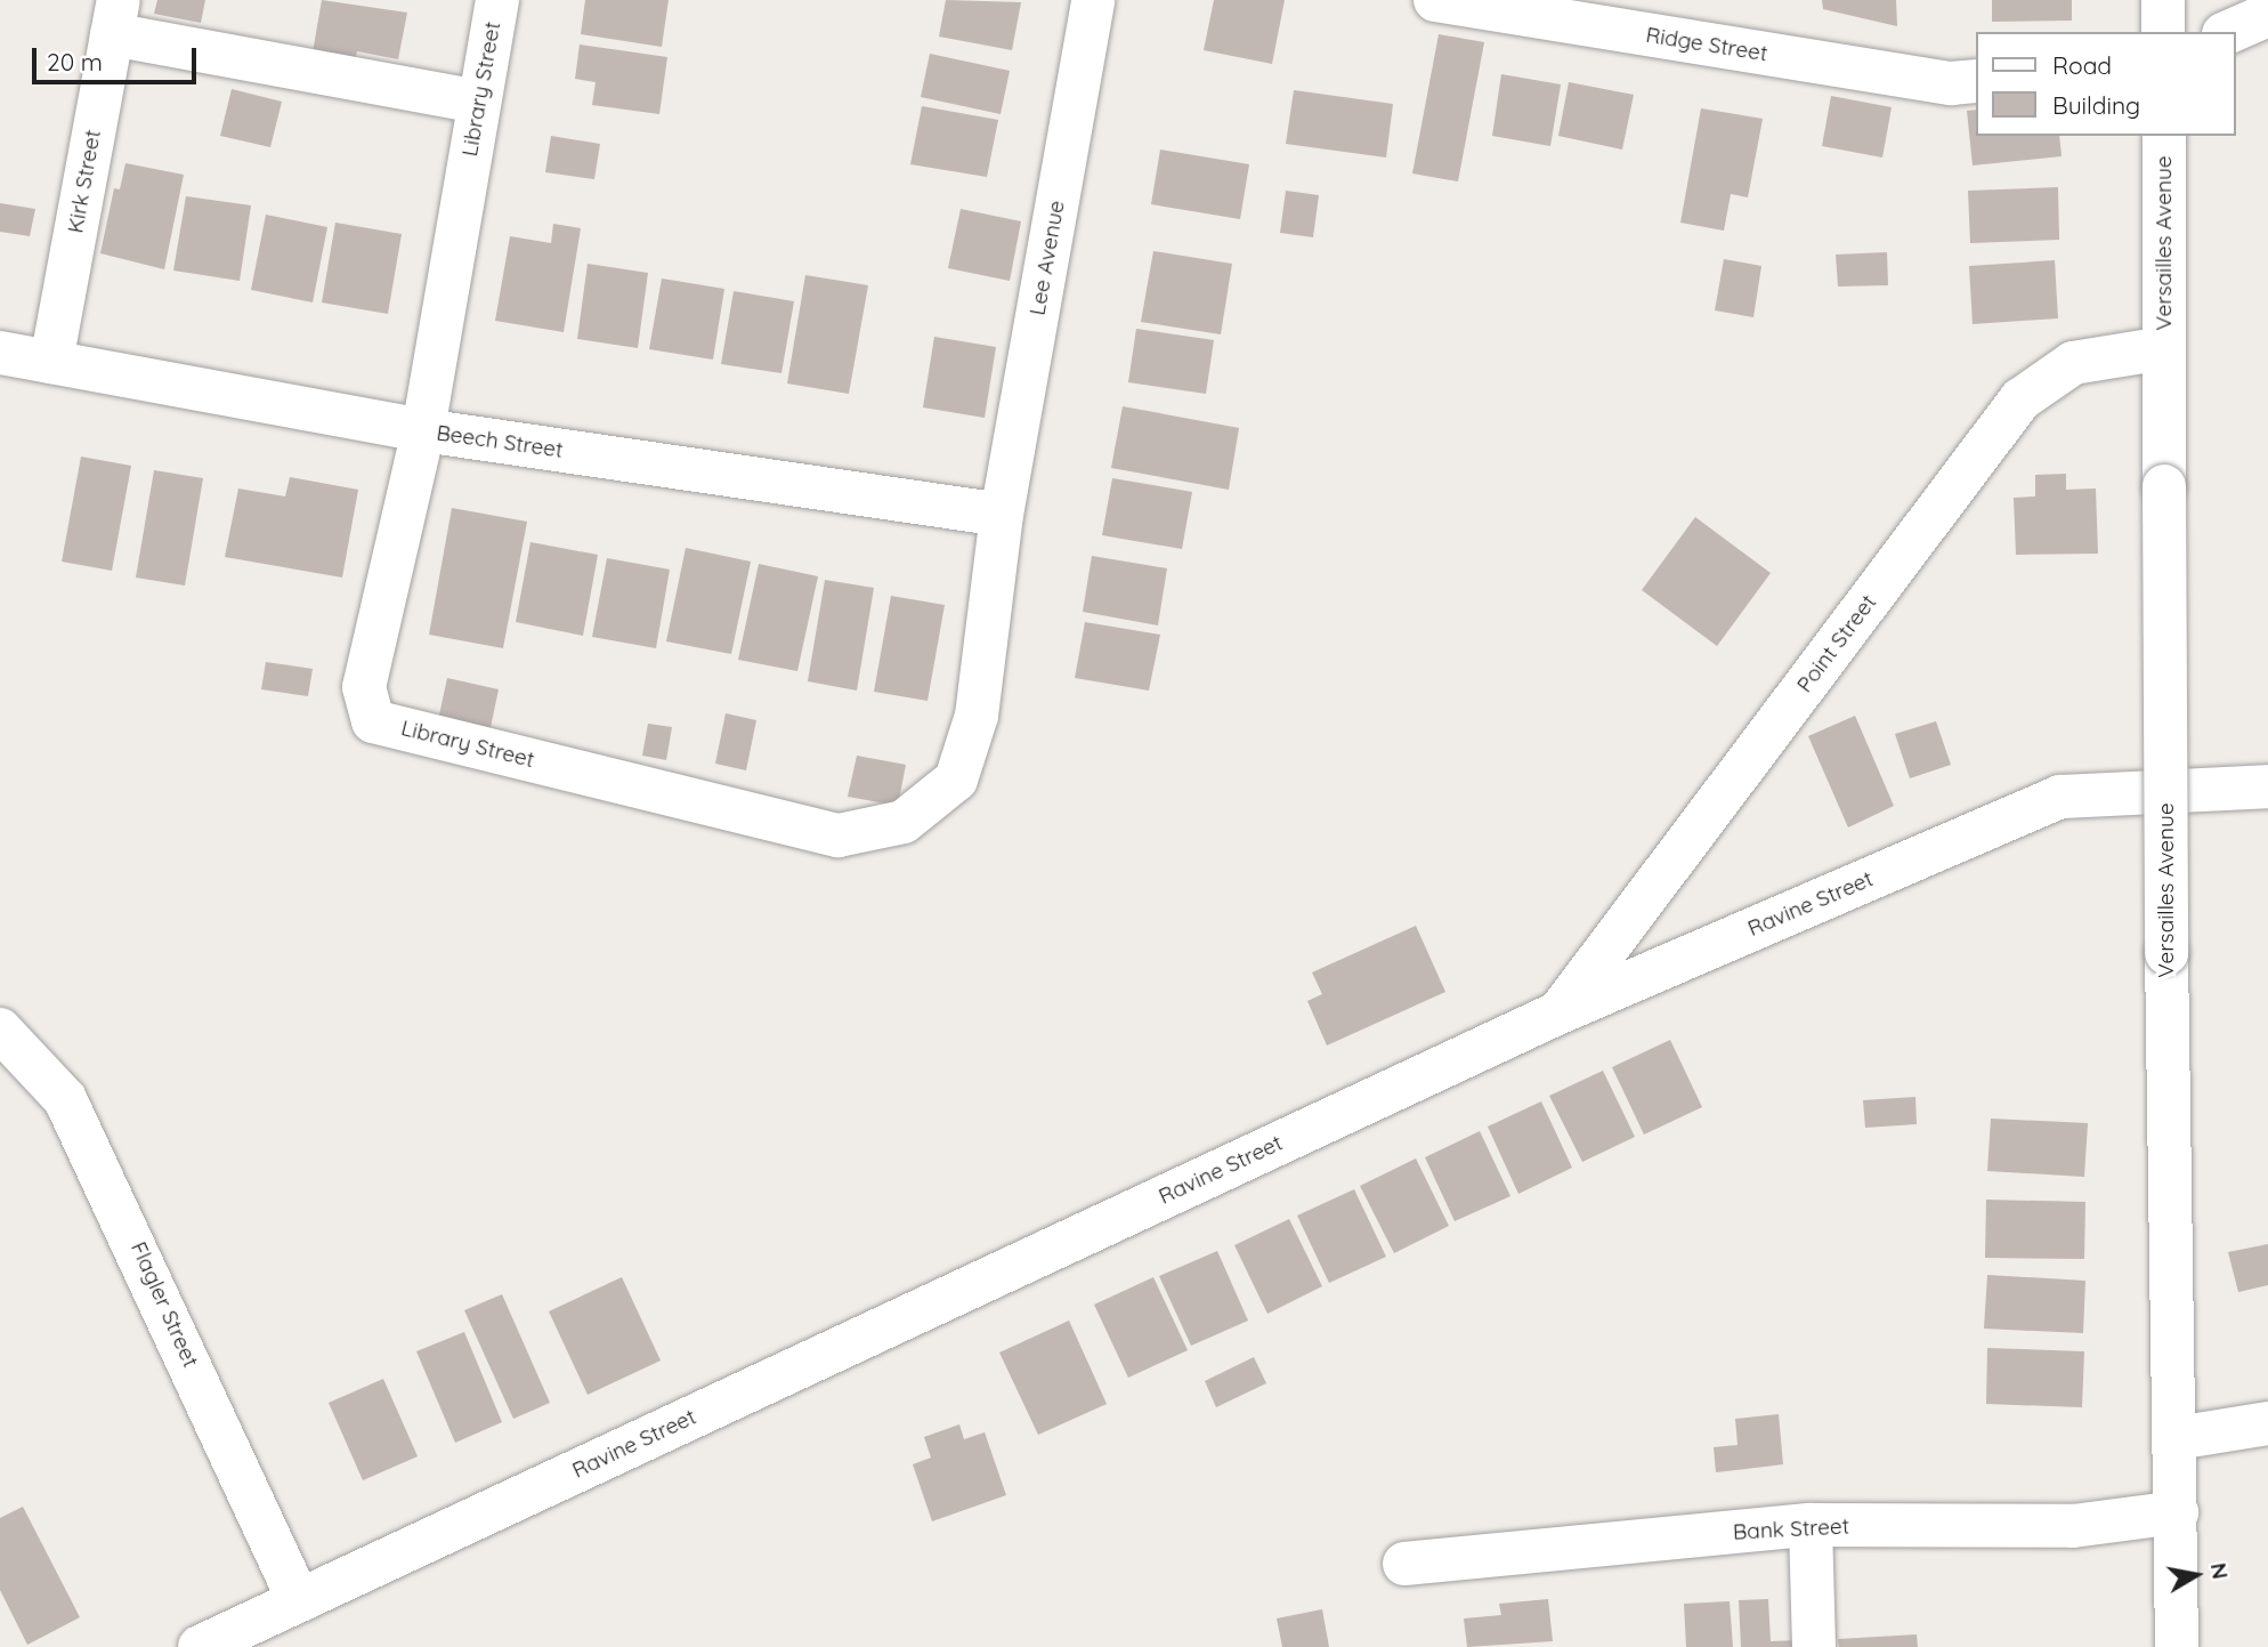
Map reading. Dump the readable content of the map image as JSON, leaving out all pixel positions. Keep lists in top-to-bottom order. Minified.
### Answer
{"streets":{"street":["Ridge Street","Library Street","Kirk Street","Versailles Avenue","Lee Avenue","Beech Street","Point Street","Ravine Street","Flagler Street","Bank Street"]},"crossings":[["Library Street","Lee Avenue"],["Library Street","Beech Street"],["Kirk Street","Beech Street"],["Versailles Avenue","Point Street"],["Versailles Avenue","Bank Street"],["Lee Avenue","Beech Street"],["Point Street","Ravine Street"],["Ravine Street","Flagler Street"]],"legend":["Road","Building"],"scale_bar":"20 m","north":"right"}
